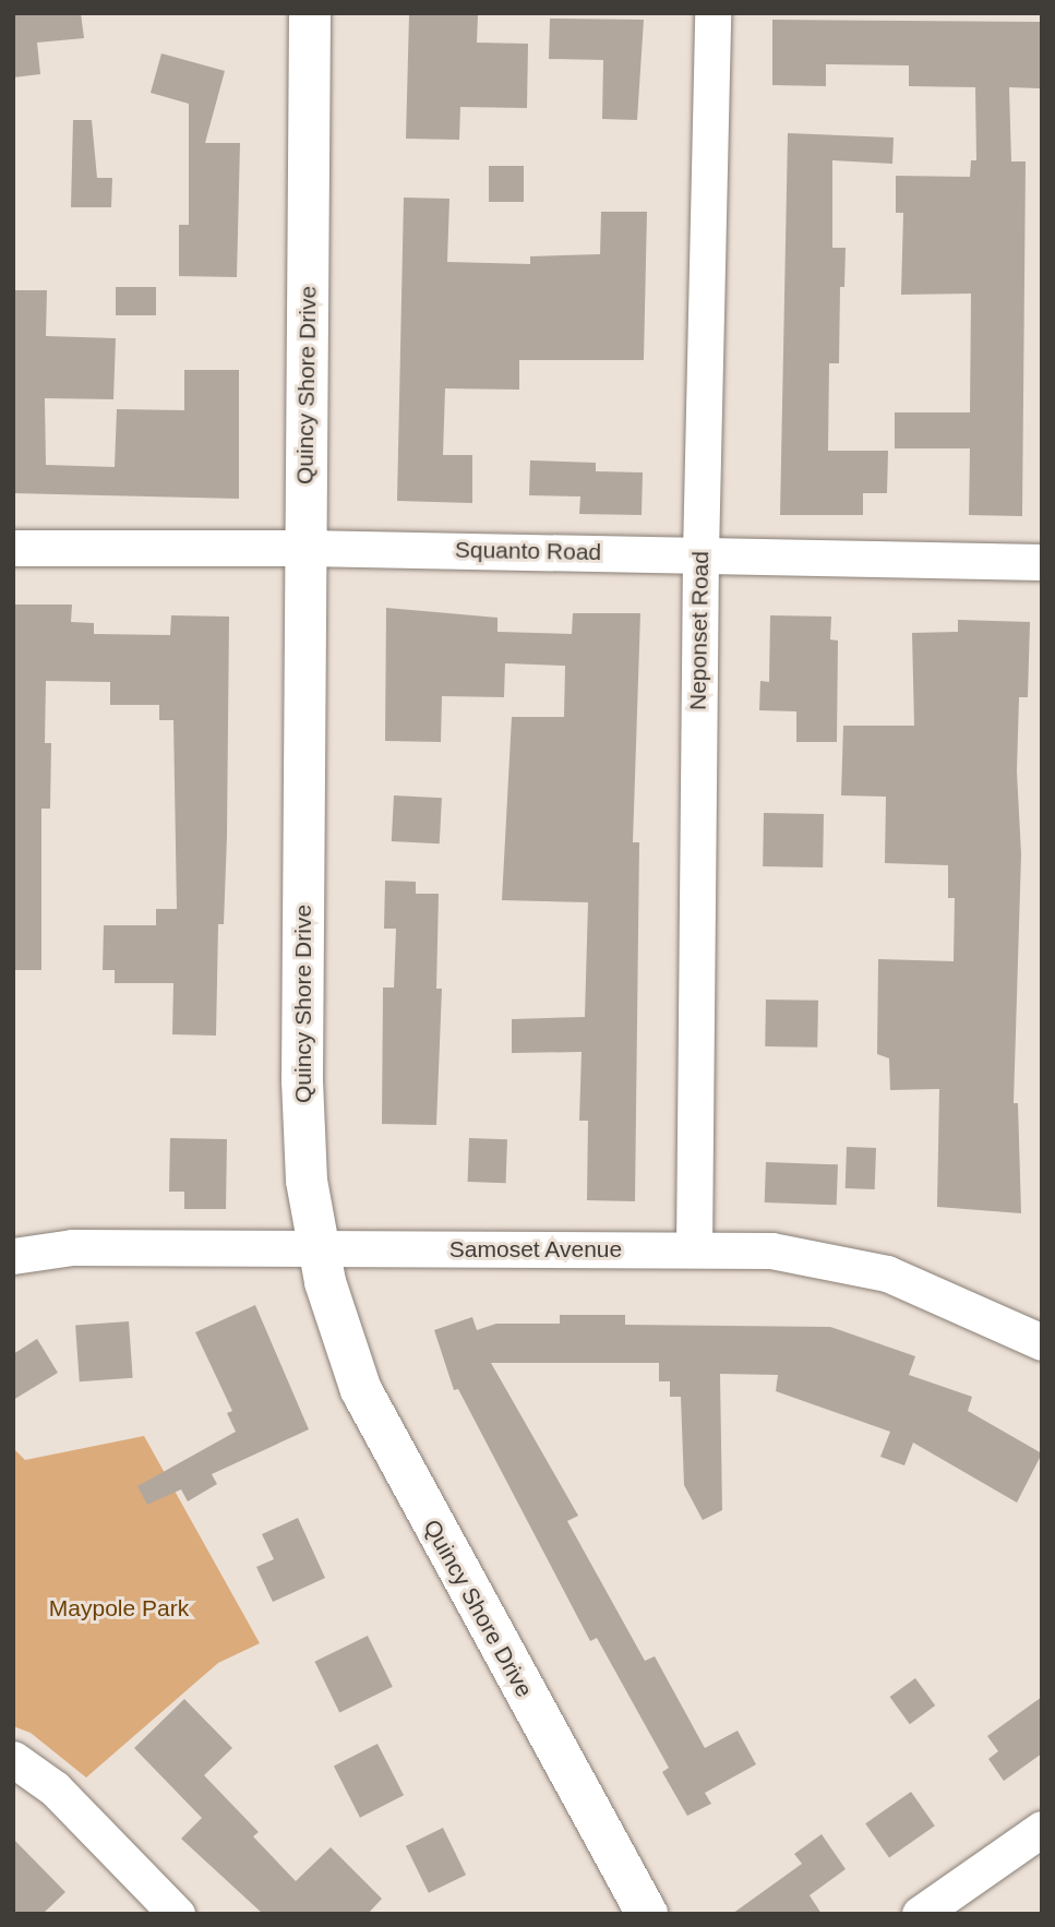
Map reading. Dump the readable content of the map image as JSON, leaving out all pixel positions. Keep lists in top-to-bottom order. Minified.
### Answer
{"streets":{"main road":["Quincy Shore Drive"],"street":["Squanto Road","Neponset Road","Samoset Avenue"]},"crossings":[["Quincy Shore Drive","Squanto Road"],["Quincy Shore Drive","Samoset Avenue"],["Squanto Road","Neponset Road"],["Neponset Road","Samoset Avenue"]],"parks":["Maypole Park"]}
